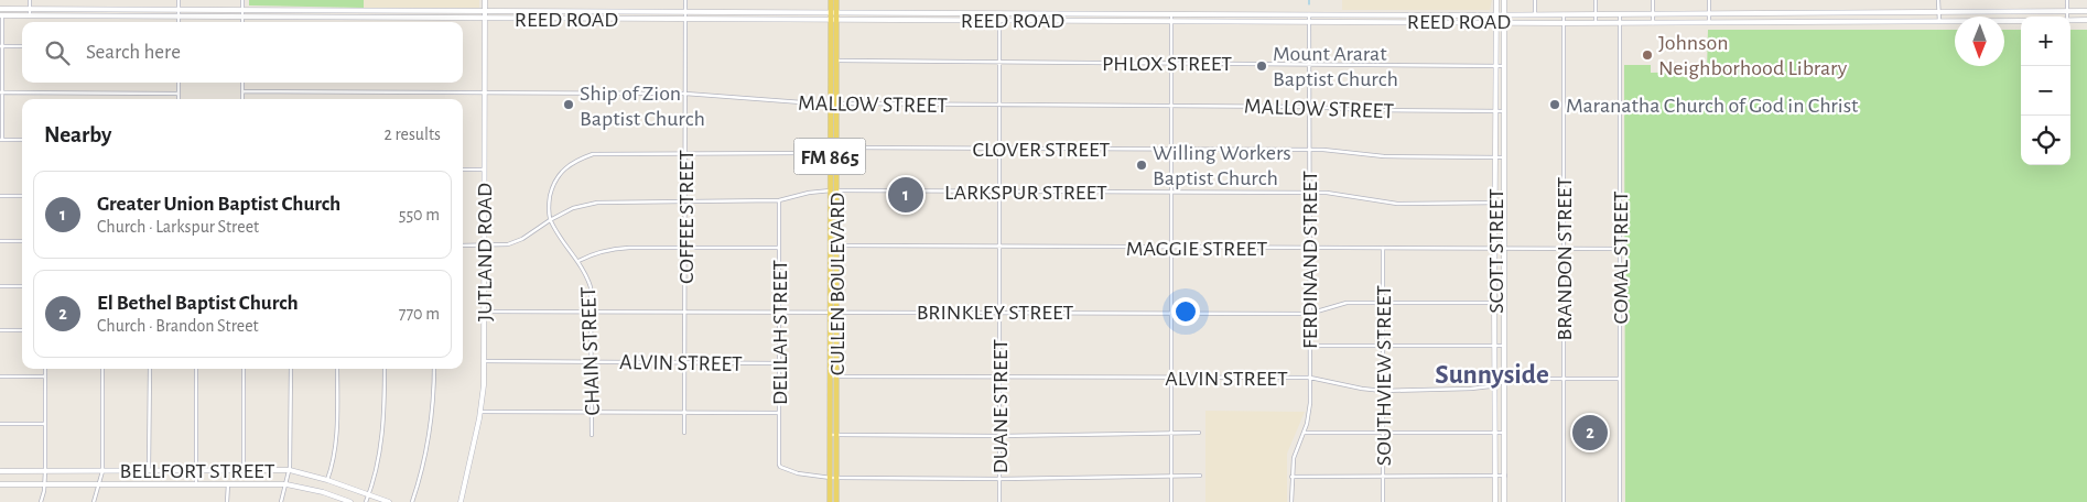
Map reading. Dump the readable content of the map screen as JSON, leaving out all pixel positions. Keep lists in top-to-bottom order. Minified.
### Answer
{"streets":{"main road":["FM 865","CULLEN BOULEVARD"],"street":["REED ROAD","PHLOX STREET","MALLOW STREET","CLOVER STREET","LARKSPUR STREET","COFFEE STREET","MAGGIE STREET","SCOTT STREET","JUTLAND ROAD","COMAL STREET","BRANDON STREET","FERDINAND STREET","BRINKLEY STREET","DELILAH STREET","CHAIN STREET","ALVIN STREET","SOUTHVIEW STREET","DUANE STREET","BELLFORT STREET"]},"crossings":[["REED ROAD","COFFEE STREET"],["REED ROAD","SCOTT STREET"],["REED ROAD","JUTLAND ROAD"],["REED ROAD","COMAL STREET"],["REED ROAD","BRANDON STREET"],["REED ROAD","FERDINAND STREET"],["REED ROAD","CULLEN BOULEVARD"],["REED ROAD","DUANE STREET"],["PHLOX STREET","SCOTT STREET"],["PHLOX STREET","FERDINAND STREET"],["PHLOX STREET","CULLEN BOULEVARD"],["PHLOX STREET","DUANE STREET"],["MALLOW STREET","COFFEE STREET"],["MALLOW STREET","SCOTT STREET"],["MALLOW STREET","JUTLAND ROAD"],["MALLOW STREET","FERDINAND STREET"],["MALLOW STREET","CULLEN BOULEVARD"],["MALLOW STREET","DUANE STREET"],["CLOVER STREET","LARKSPUR STREET"],["CLOVER STREET","COFFEE STREET"],["CLOVER STREET","SCOTT STREET"],["CLOVER STREET","FERDINAND STREET"],["CLOVER STREET","CULLEN BOULEVARD"],["CLOVER STREET","CHAIN STREET"],["CLOVER STREET","DUANE STREET"],["LARKSPUR STREET","COFFEE STREET"],["LARKSPUR STREET","SCOTT STREET"],["LARKSPUR STREET","JUTLAND ROAD"],["LARKSPUR STREET","FERDINAND STREET"],["LARKSPUR STREET","CULLEN BOULEVARD"],["LARKSPUR STREET","DELILAH STREET"],["LARKSPUR STREET","CHAIN STREET"],["LARKSPUR STREET","DUANE STREET"],["COFFEE STREET","BRINKLEY STREET"],["COFFEE STREET","ALVIN STREET"],["MAGGIE STREET","SCOTT STREET"],["MAGGIE STREET","COMAL STREET"],["MAGGIE STREET","BRANDON STREET"],["MAGGIE STREET","FERDINAND STREET"],["MAGGIE STREET","CULLEN BOULEVARD"],["MAGGIE STREET","SOUTHVIEW STREET"],["MAGGIE STREET","DUANE STREET"],["SCOTT STREET","BRINKLEY STREET"],["SCOTT STREET","ALVIN STREET"],["JUTLAND ROAD","BRINKLEY STREET"],["JUTLAND ROAD","ALVIN STREET"],["COMAL STREET","ALVIN STREET"],["BRANDON STREET","ALVIN STREET"],["FERDINAND STREET","BRINKLEY STREET"],["FERDINAND STREET","ALVIN STREET"],["CULLEN BOULEVARD","BRINKLEY STREET"],["CULLEN BOULEVARD","DELILAH STREET"],["CULLEN BOULEVARD","ALVIN STREET"],["BRINKLEY STREET","DELILAH STREET"],["BRINKLEY STREET","CHAIN STREET"],["BRINKLEY STREET","SOUTHVIEW STREET"],["BRINKLEY STREET","DUANE STREET"],["DELILAH STREET","ALVIN STREET"],["CHAIN STREET","ALVIN STREET"],["ALVIN STREET","SOUTHVIEW STREET"],["ALVIN STREET","DUANE STREET"]],"districts":["Sunnyside"],"places":["Johnson Neighborhood Library","Mount Ararat Baptist Church","Ship of Zion Baptist Church","Maranatha Church of God in Christ","Willing Workers Baptist Church"],"north":"bottom","page":{"map_buttons":["+","−"],"search":"Search here","heading":["Nearby","2 results"],"list":[{"mark":"1","name":"Greater Union Baptist Church","note":"Church · Larkspur Street","value":"550 m"},{"mark":"2","name":"El Bethel Baptist Church","note":"Church · Brandon Street","value":"770 m"}],"pins":["1","2"]}}
